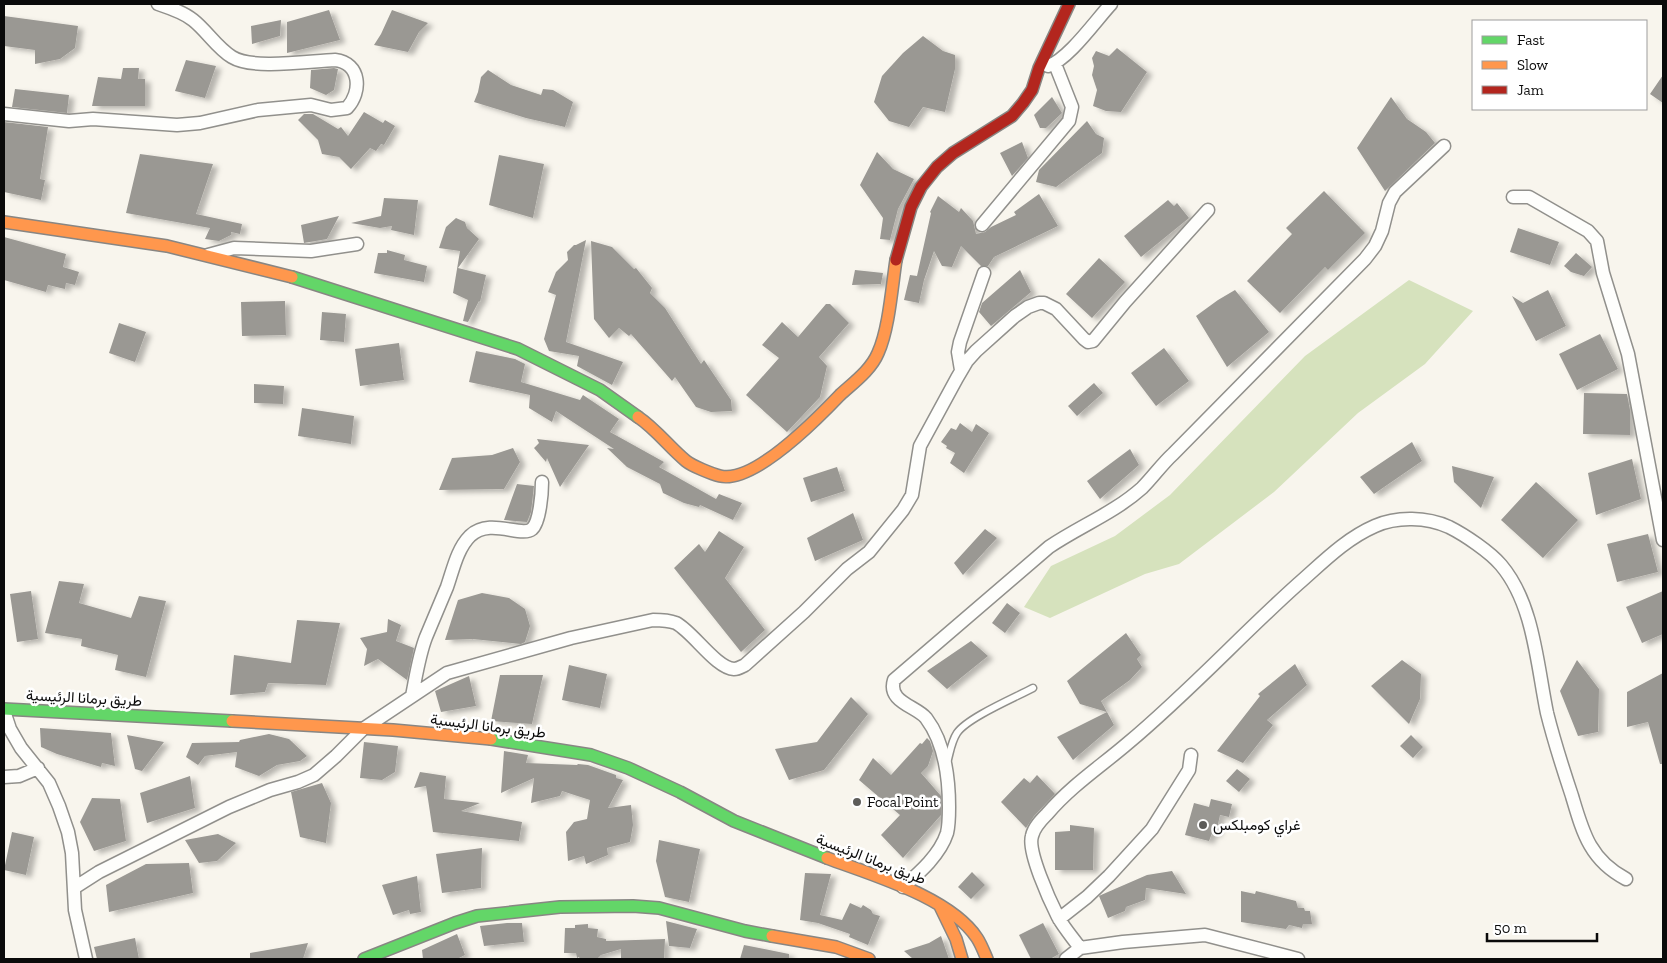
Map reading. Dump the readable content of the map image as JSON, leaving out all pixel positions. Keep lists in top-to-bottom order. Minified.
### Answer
{"streets":{"street":["طريق برمانا الرئيسية"]},"places":["Focal Point","غراي كومبلكس"],"legend":["Fast","Slow","Jam"],"scale_bar":"50 m"}
